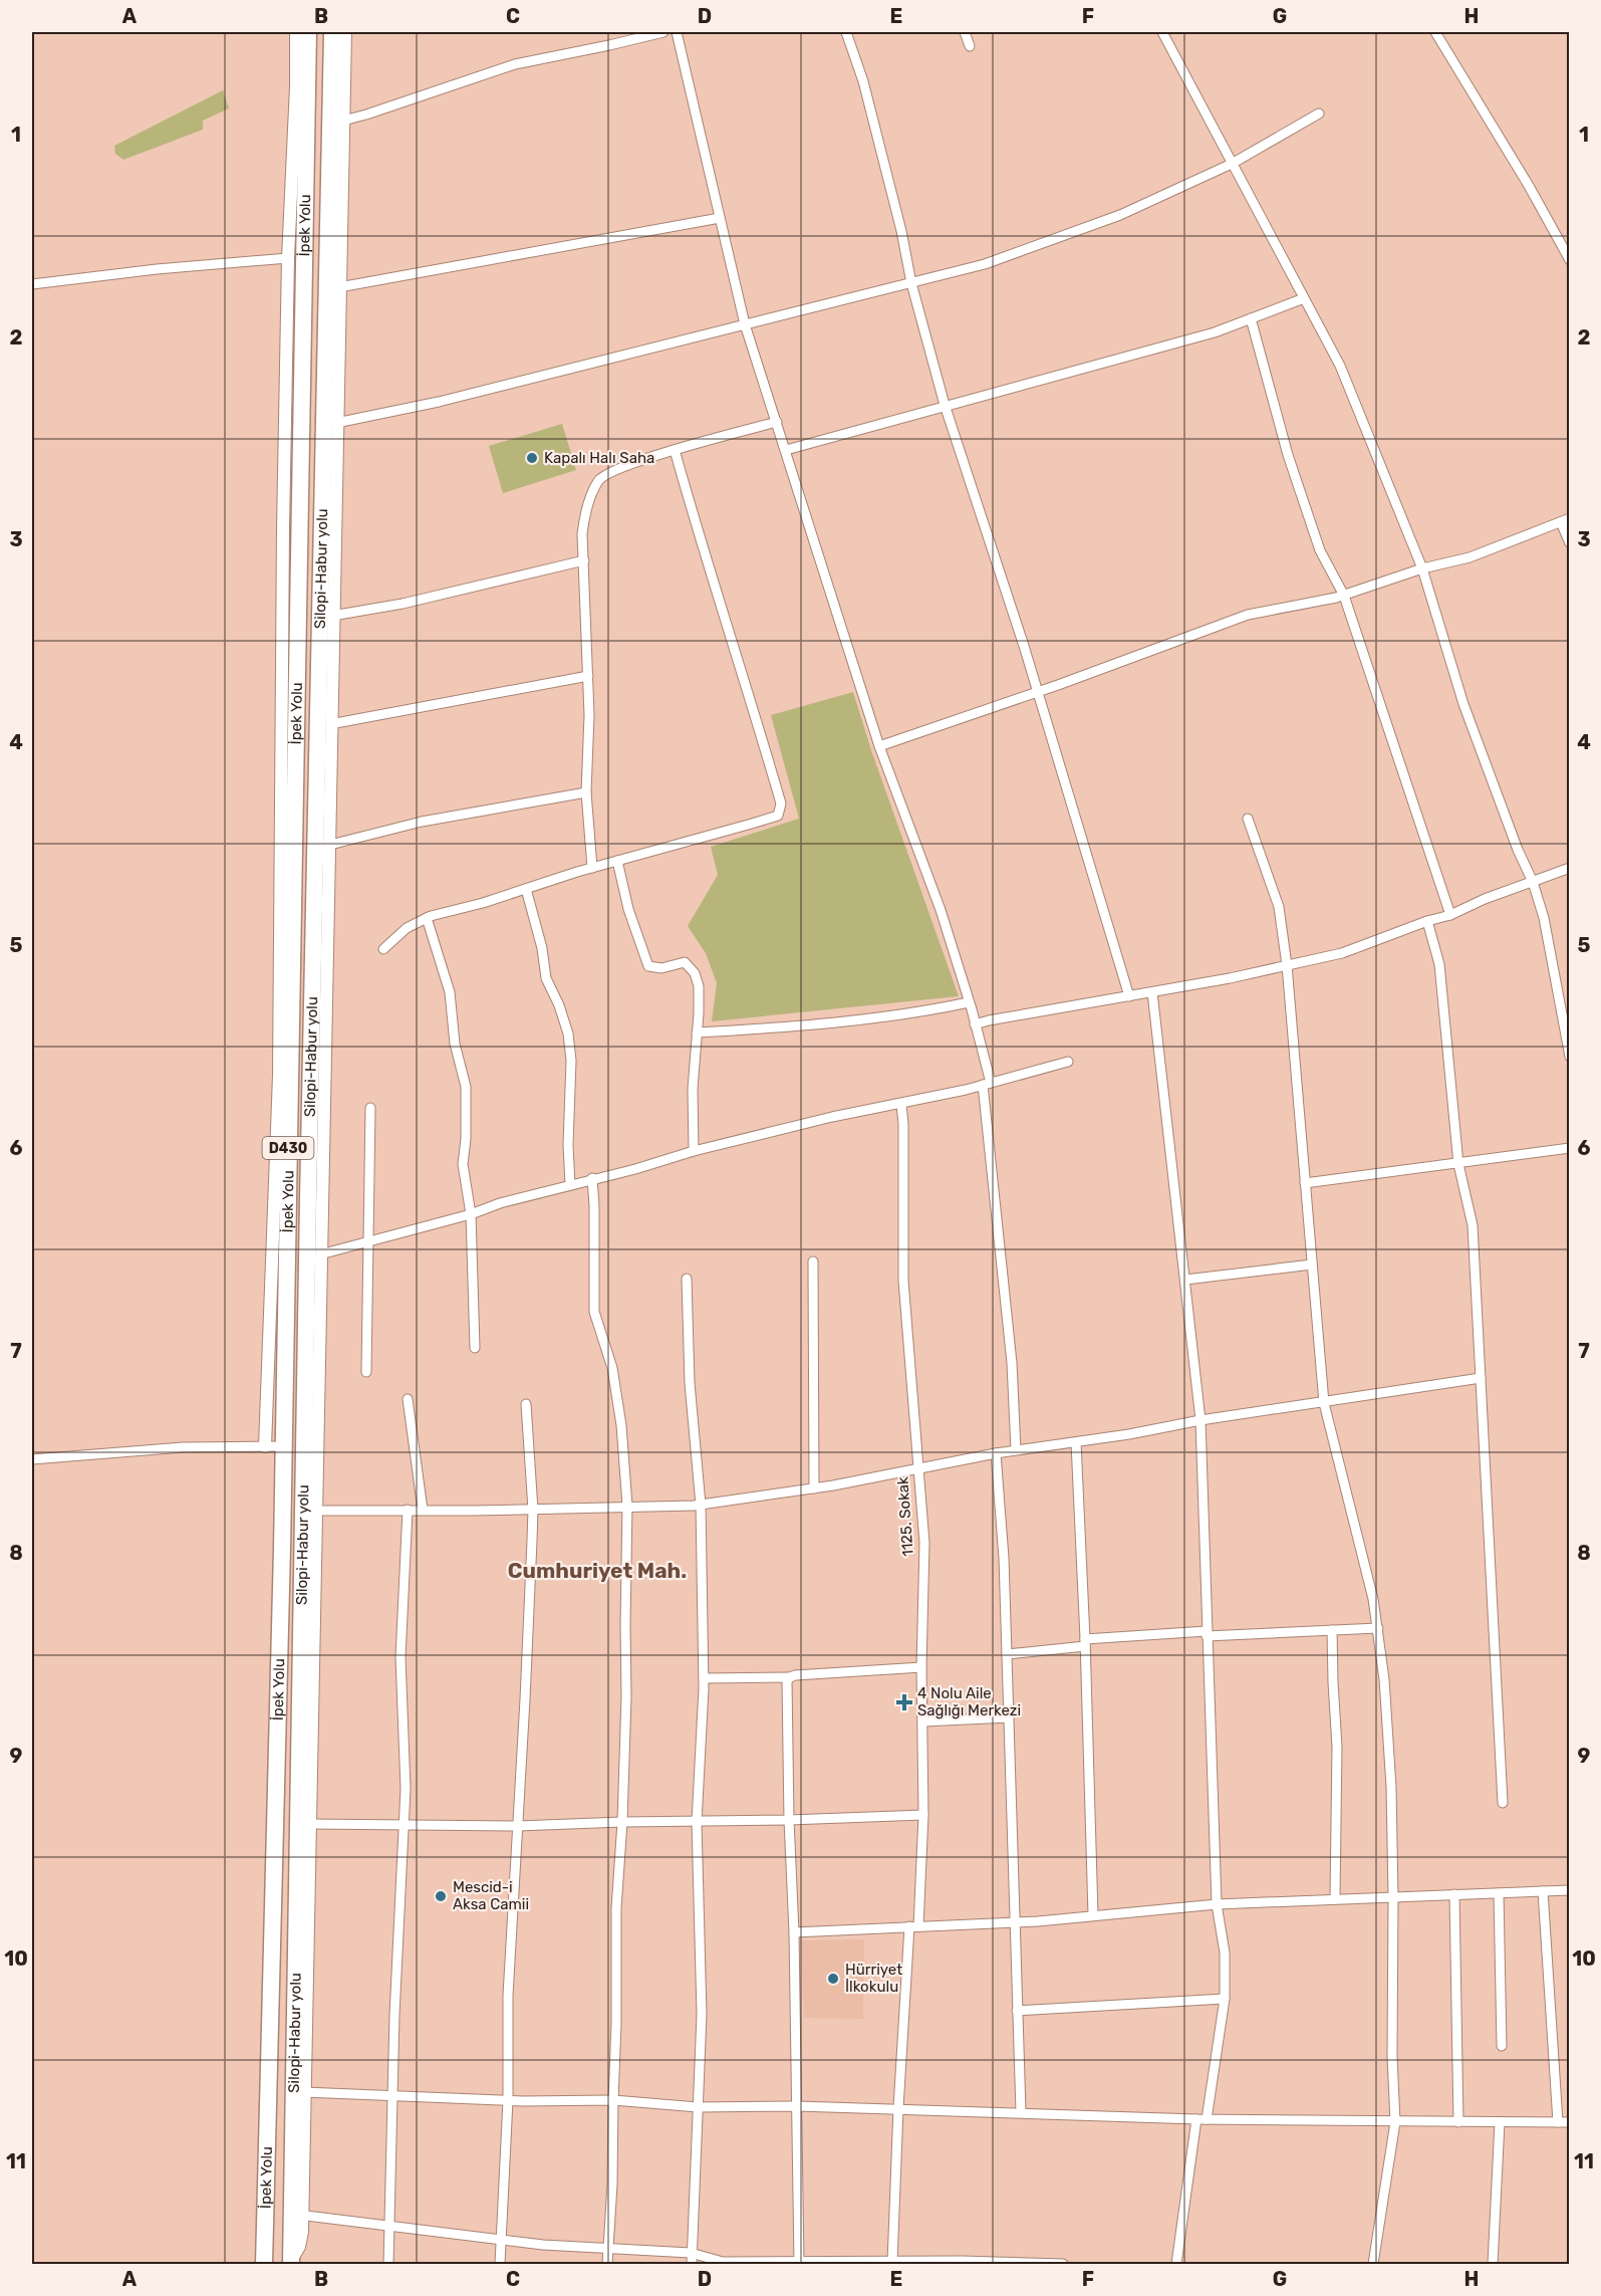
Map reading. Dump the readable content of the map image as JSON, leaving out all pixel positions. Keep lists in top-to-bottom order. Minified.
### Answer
{"streets":{"highway":["İpek Yolu","Silopi-Habur yolu","D430"],"street":["1125. Sokak"]},"districts":["Cumhuriyet Mah."],"places":{"other":["Kapalı Halı Saha","Mescid-i Aksa Camii","Hürriyet İlkokulu"],"health":["4 Nolu Aile Sağlığı Merkezi"]},"grid":{"columns":["A","B","C","D","E","F","G","H"],"rows":["1","2","3","4","5","6","7","8","9","10","11"]}}
